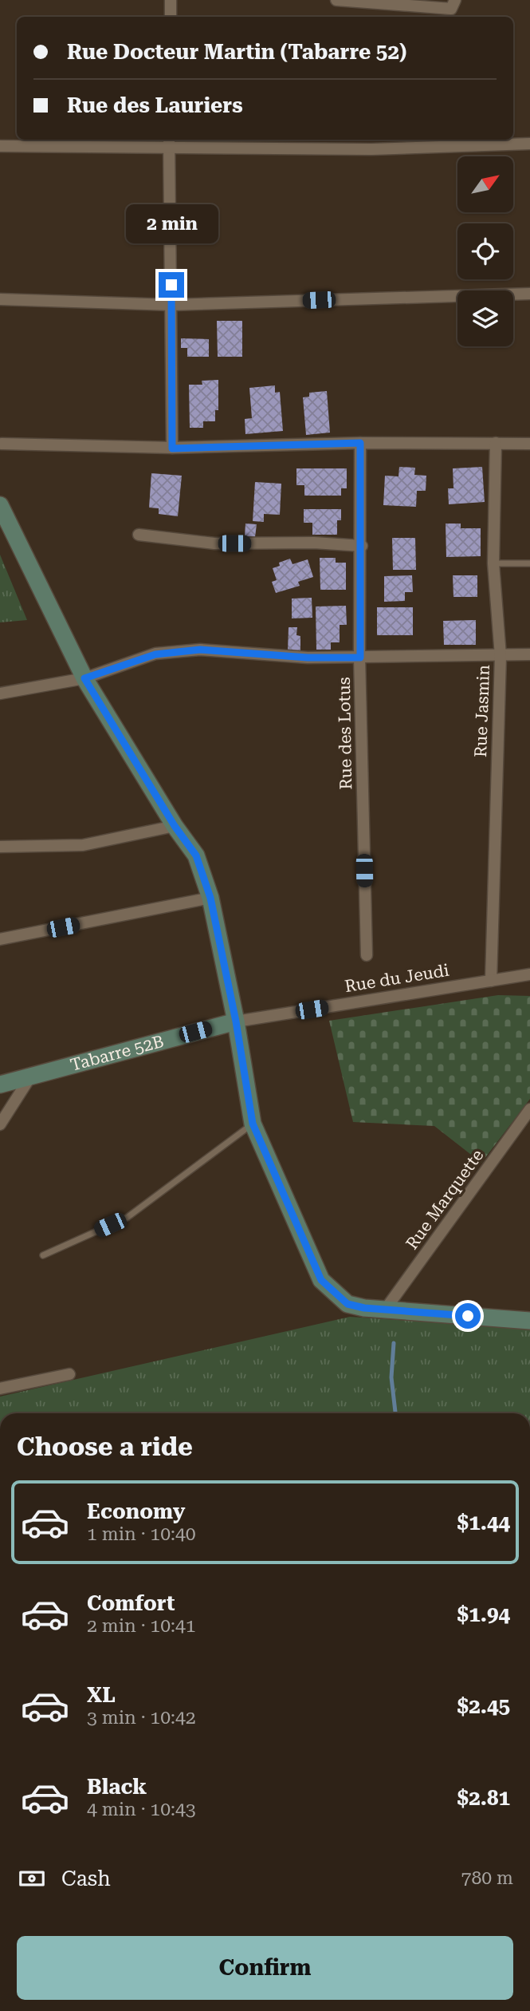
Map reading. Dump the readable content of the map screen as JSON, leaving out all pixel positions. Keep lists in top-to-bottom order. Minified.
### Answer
{"streets":{"street":["Rue Jasmin","Rue des Lotus","Rue du Jeudi","Tabarre 52B","Rue Marquette"]},"crossings":[["Rue Jasmin","Rue du Jeudi"],["Rue du Jeudi","Tabarre 52B"]],"north":"top right","page":{"banner":["Rue Docteur Martin (Tabarre 52)","Rue des Lauriers"],"bubble":"2 min","heading":"Choose a ride","list":[{"name":"Economy","note":"1 min · 10:40","value":"$1.44"},{"name":"Comfort","note":"2 min · 10:41","value":"$1.94"},{"name":"XL","note":"3 min · 10:42","value":"$2.45"},{"name":"Black","note":"4 min · 10:43","value":"$2.81"}],"pay":["Cash","780 m"],"buttons":"Confirm"}}
